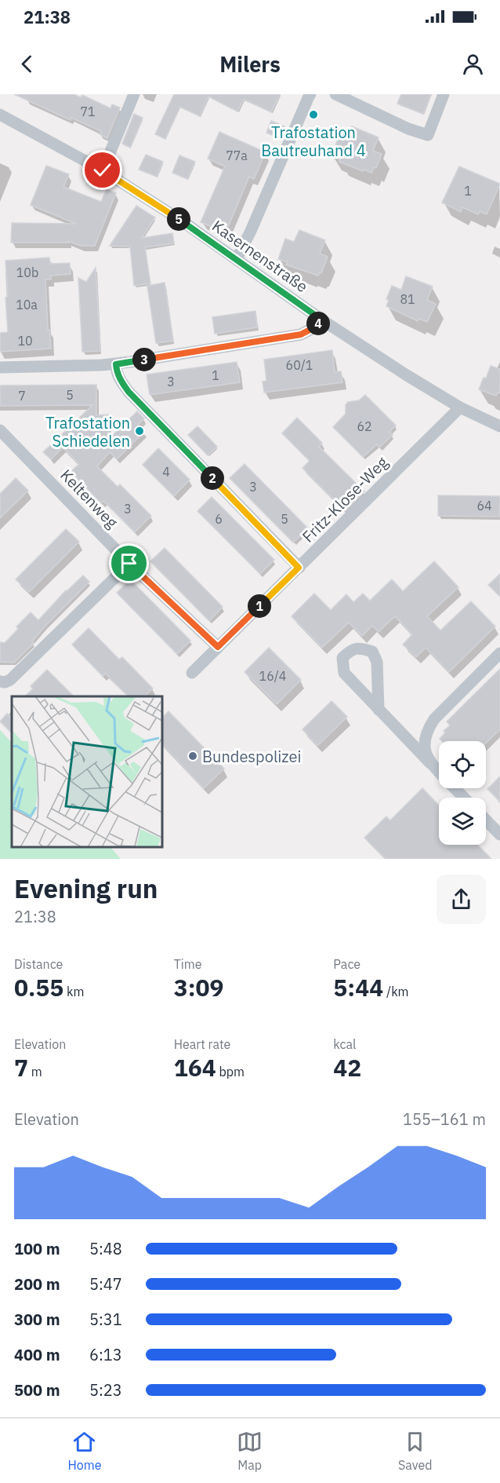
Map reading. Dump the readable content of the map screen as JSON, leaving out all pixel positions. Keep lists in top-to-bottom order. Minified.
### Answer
{"streets":{"street":["Kasernenstraße","Keltenweg","Fritz-Klose-Weg"]},"crossings":[["Kasernenstraße","Fritz-Klose-Weg"],["Keltenweg","Fritz-Klose-Weg"]],"places":["Trafostation Bautreuhand 4","Trafostation Schiedelen","Bundespolizei"],"house_numbers":["71","77a","1","10b","81","10a","10","60/1","1","3","5","7","62","4","3","64","3","6","5","16/4"],"page":{"status":"21:38","header":"Milers","pins":["5","4","3","2","1"],"heading":["Evening run","21:38"],"stats":[["Distance","0.55 km"],["Time","3:09"],["Pace","5:44 /km"],["Elevation","7 m"],["Heart rate","164 bpm"],["kcal","42"]],"chart":["Elevation","155–161 m"],"list":[{"name":"100 m","note":"5:48"},{"name":"200 m","note":"5:47"},{"name":"300 m","note":"5:31"},{"name":"400 m","note":"6:13"},{"name":"500 m","note":"5:23"}],"tabs":["Home","Map","Saved"]}}
